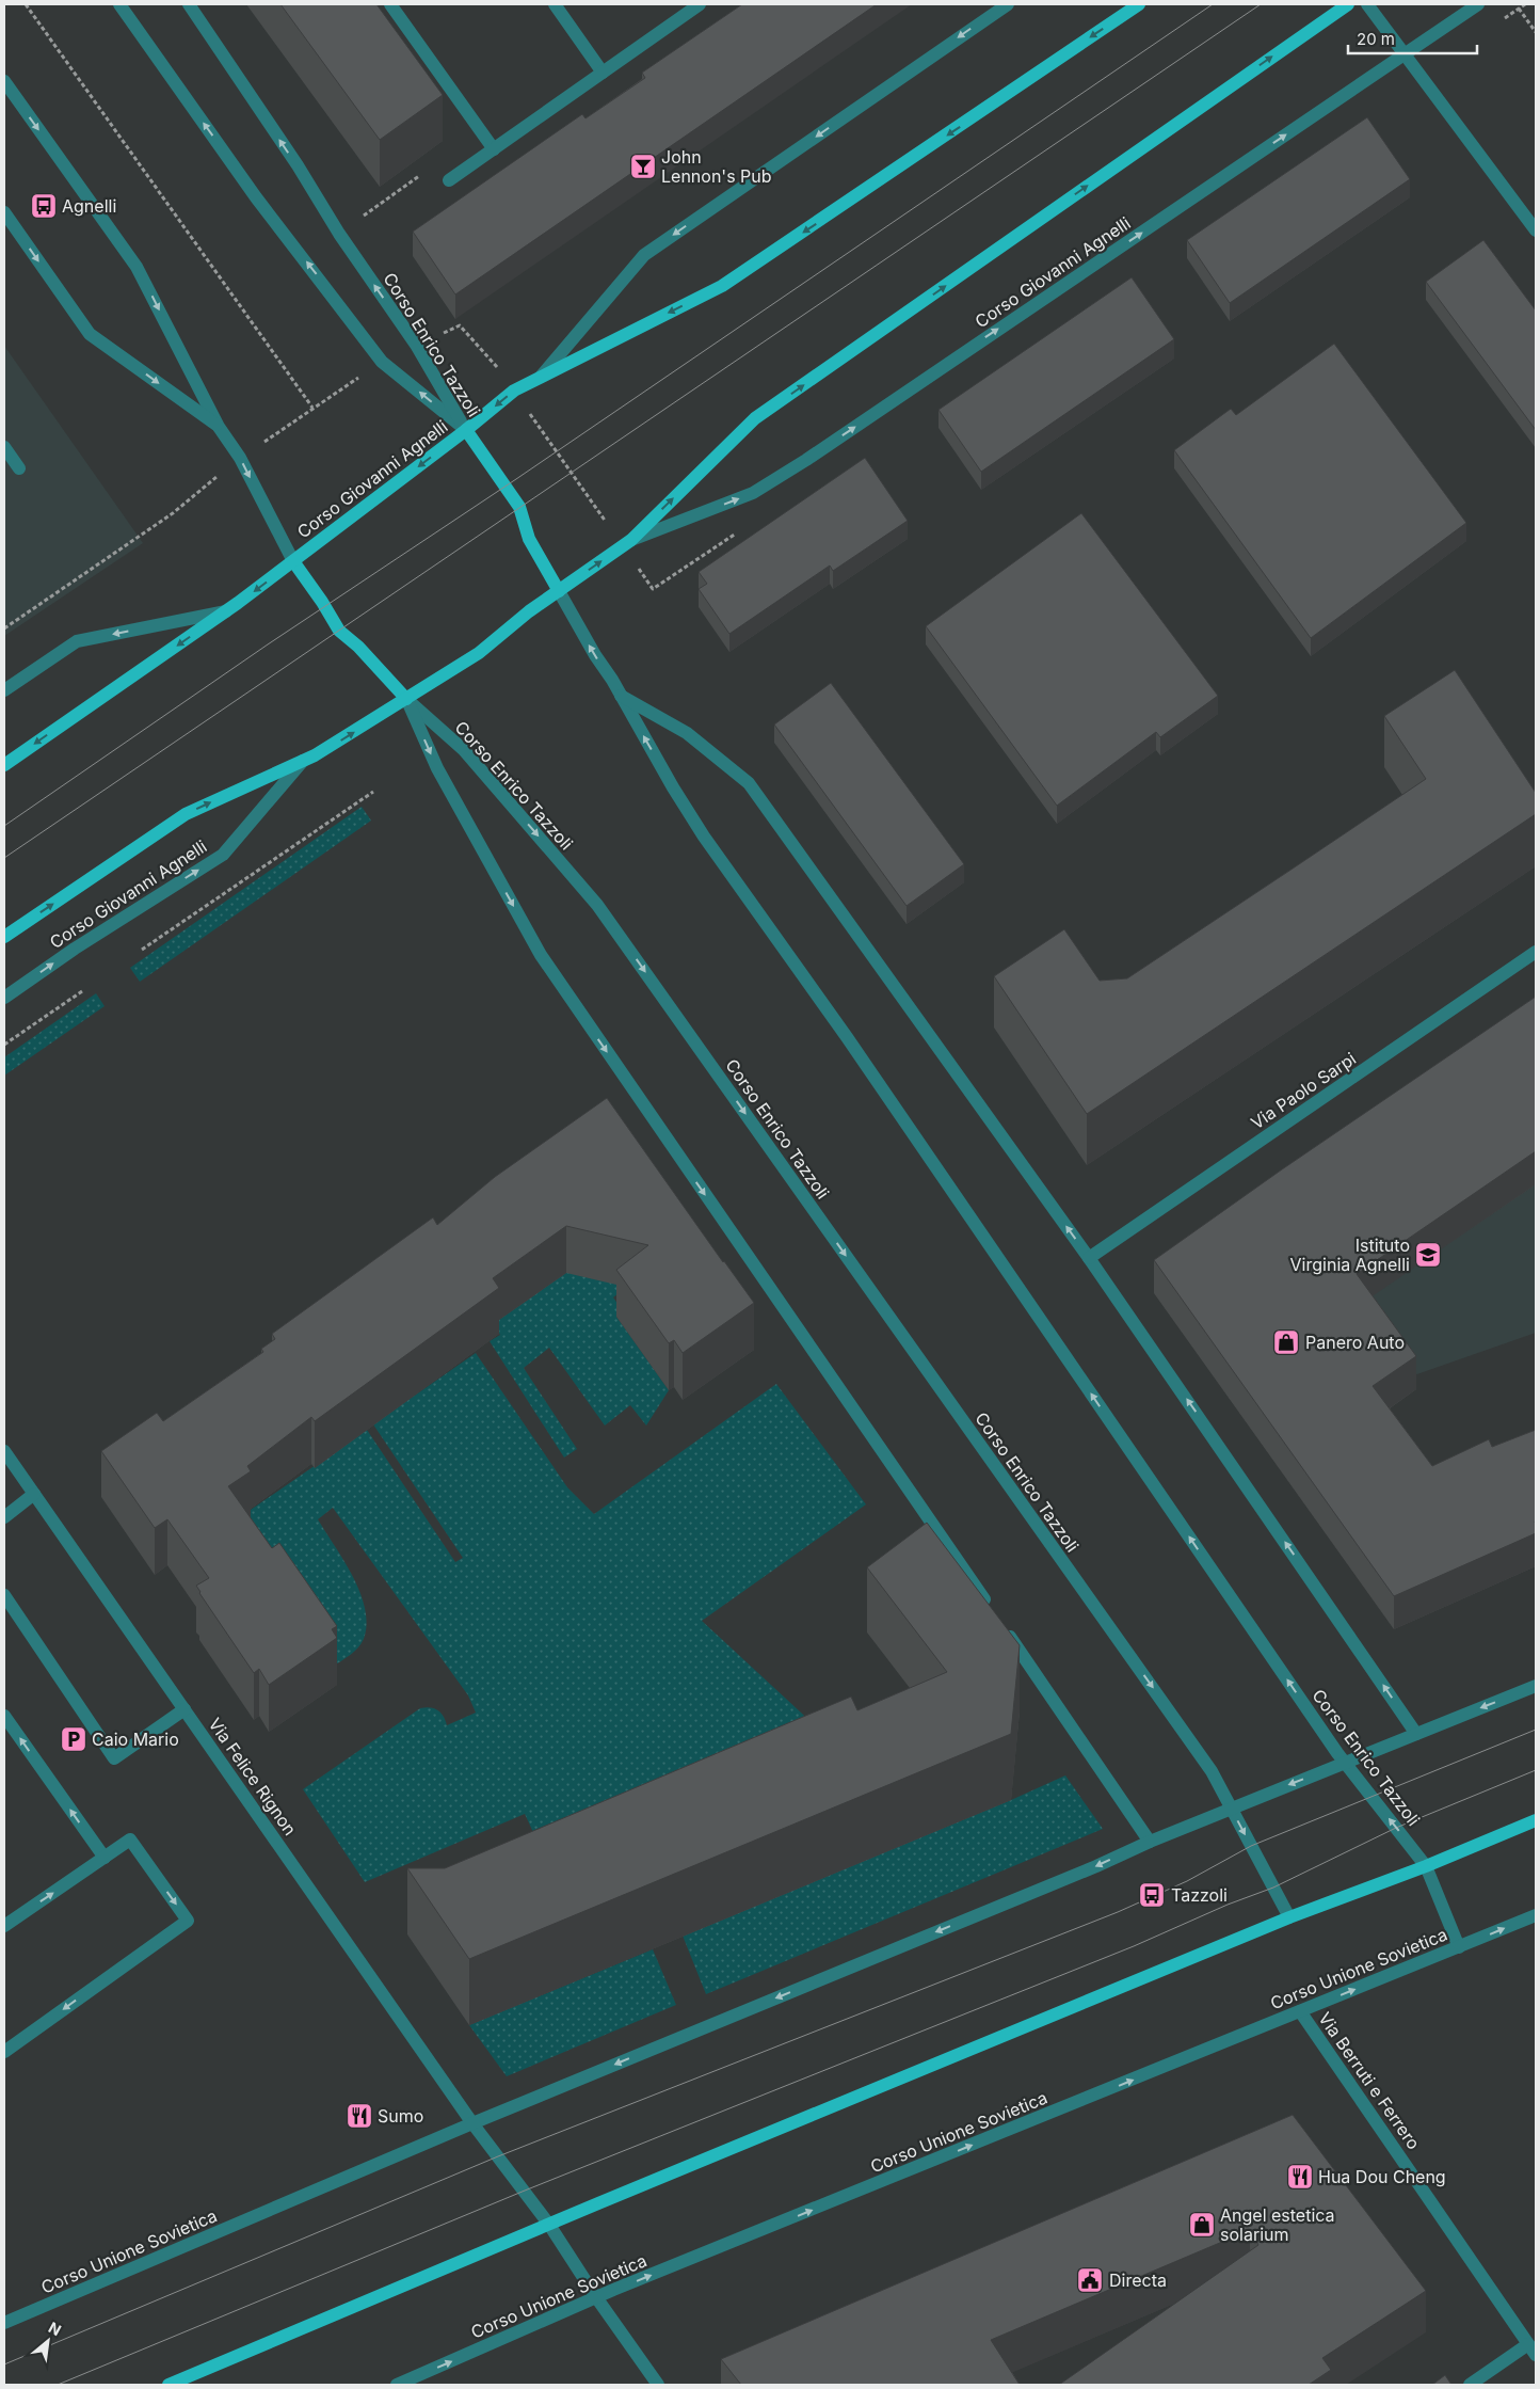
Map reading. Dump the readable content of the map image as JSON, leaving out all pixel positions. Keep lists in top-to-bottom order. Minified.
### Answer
{"streets":{"main road":["Corso Giovanni Agnelli"],"street":["Corso Enrico Tazzoli","Via Paolo Sarpi","Via Felice Rignon","Corso Unione Sovietica","Via Berruti e Ferrero"]},"crossings":[["Corso Giovanni Agnelli","Corso Enrico Tazzoli"],["Corso Enrico Tazzoli","Via Paolo Sarpi"],["Corso Enrico Tazzoli","Corso Unione Sovietica"],["Via Felice Rignon","Corso Unione Sovietica"],["Corso Unione Sovietica","Via Berruti e Ferrero"]],"places":{"bar":["John Lennon's Pub"],"bus stop":["Agnelli","Tazzoli"],"school or university":["Istituto Virginia Agnelli"],"shop":["Panero Auto","Angel estetica solarium"],"parking":["Caio Mario"],"restaurant":["Sumo","Hua Dou Cheng"],"public building":["Directa"]},"scale_bar":"20 m","north":"top right"}
